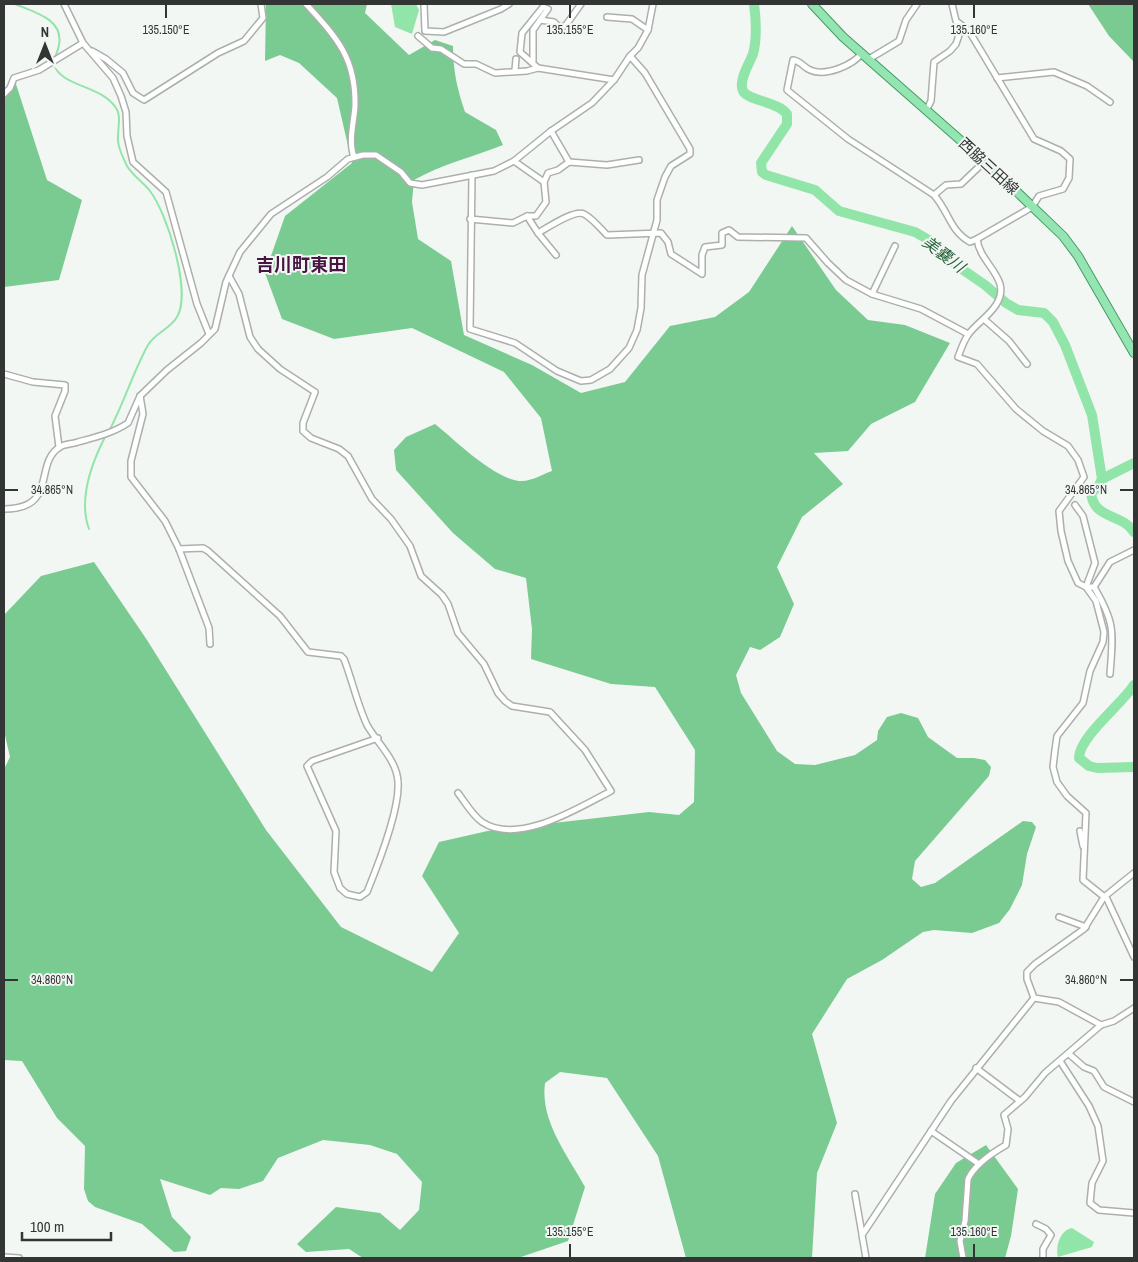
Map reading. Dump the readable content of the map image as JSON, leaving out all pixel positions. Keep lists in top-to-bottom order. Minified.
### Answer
{"streets":{"main road":["西脇三田線"]},"districts":["吉川町東田"],"water":["美嚢川"],"scale_bar":"100 m","north":"top","coordinates":["135.150°E","135.155°E","135.160°E","34.865°N","34.860°N"]}
